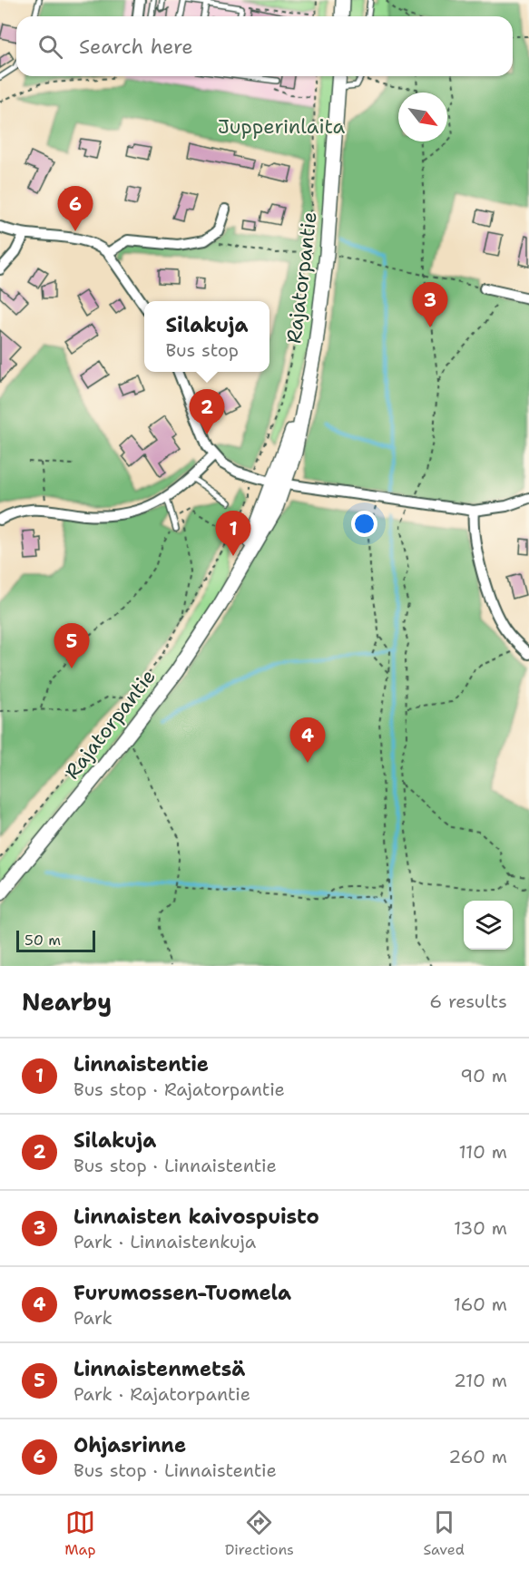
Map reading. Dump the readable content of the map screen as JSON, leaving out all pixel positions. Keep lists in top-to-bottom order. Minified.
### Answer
{"streets":{"main road":["Rajatorpantie"]},"parks":["Jupperinlaita"],"scale_bar":"50 m","north":"bottom right","page":{"search":"Search here","pins":["6","3","2","1","5","4"],"popup":["Silakuja","Bus stop"],"scale":"50 m","heading":["Nearby","6 results"],"list":[{"mark":"1","name":"Linnaistentie","note":"Bus stop · Rajatorpantie","value":"90 m"},{"mark":"2","name":"Silakuja","note":"Bus stop · Linnaistentie","value":"110 m"},{"mark":"3","name":"Linnaisten kaivospuisto","note":"Park · Linnaistenkuja","value":"130 m"},{"mark":"4","name":"Furumossen-Tuomela","note":"Park","value":"160 m"},{"mark":"5","name":"Linnaistenmetsä","note":"Park · Rajatorpantie","value":"210 m"},{"mark":"6","name":"Ohjasrinne","note":"Bus stop · Linnaistentie","value":"260 m"}],"nav":["Map","Directions","Saved"]}}
